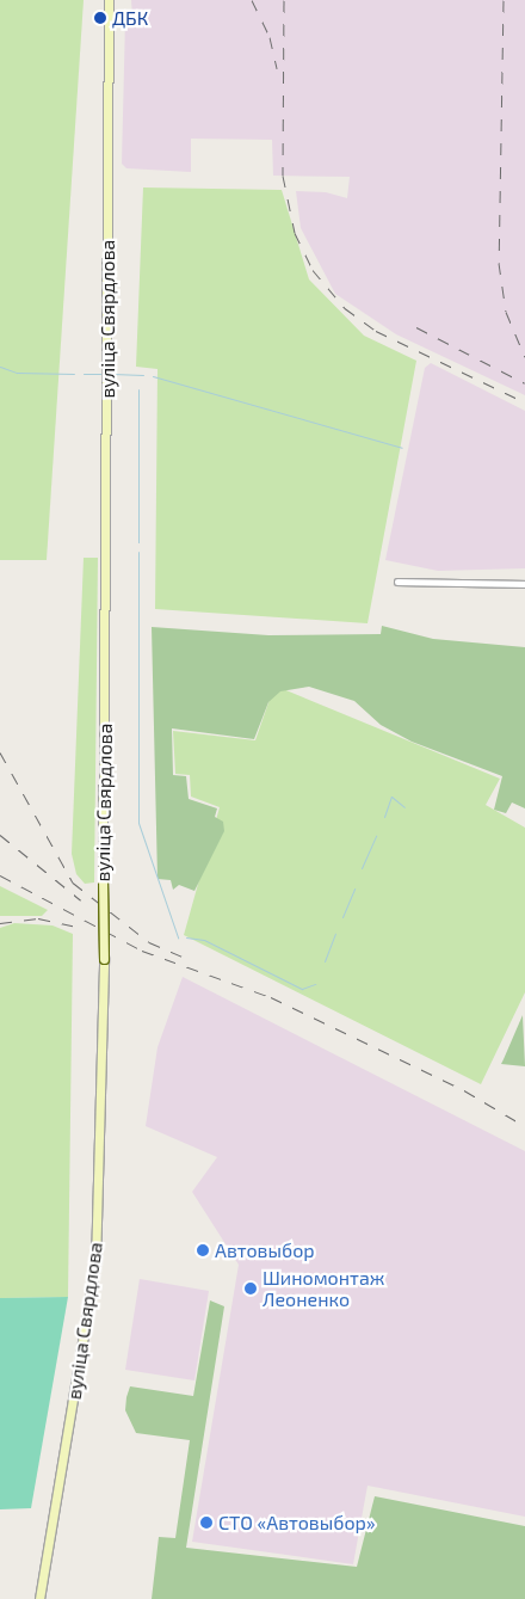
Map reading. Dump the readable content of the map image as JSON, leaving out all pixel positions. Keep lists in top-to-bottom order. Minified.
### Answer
{"streets":{"main road":["вуліца Свярдлова"]},"places":["ДБК","Автовыбор","Шиномонтаж Леоненко","СТО «Автовыбор»"]}
